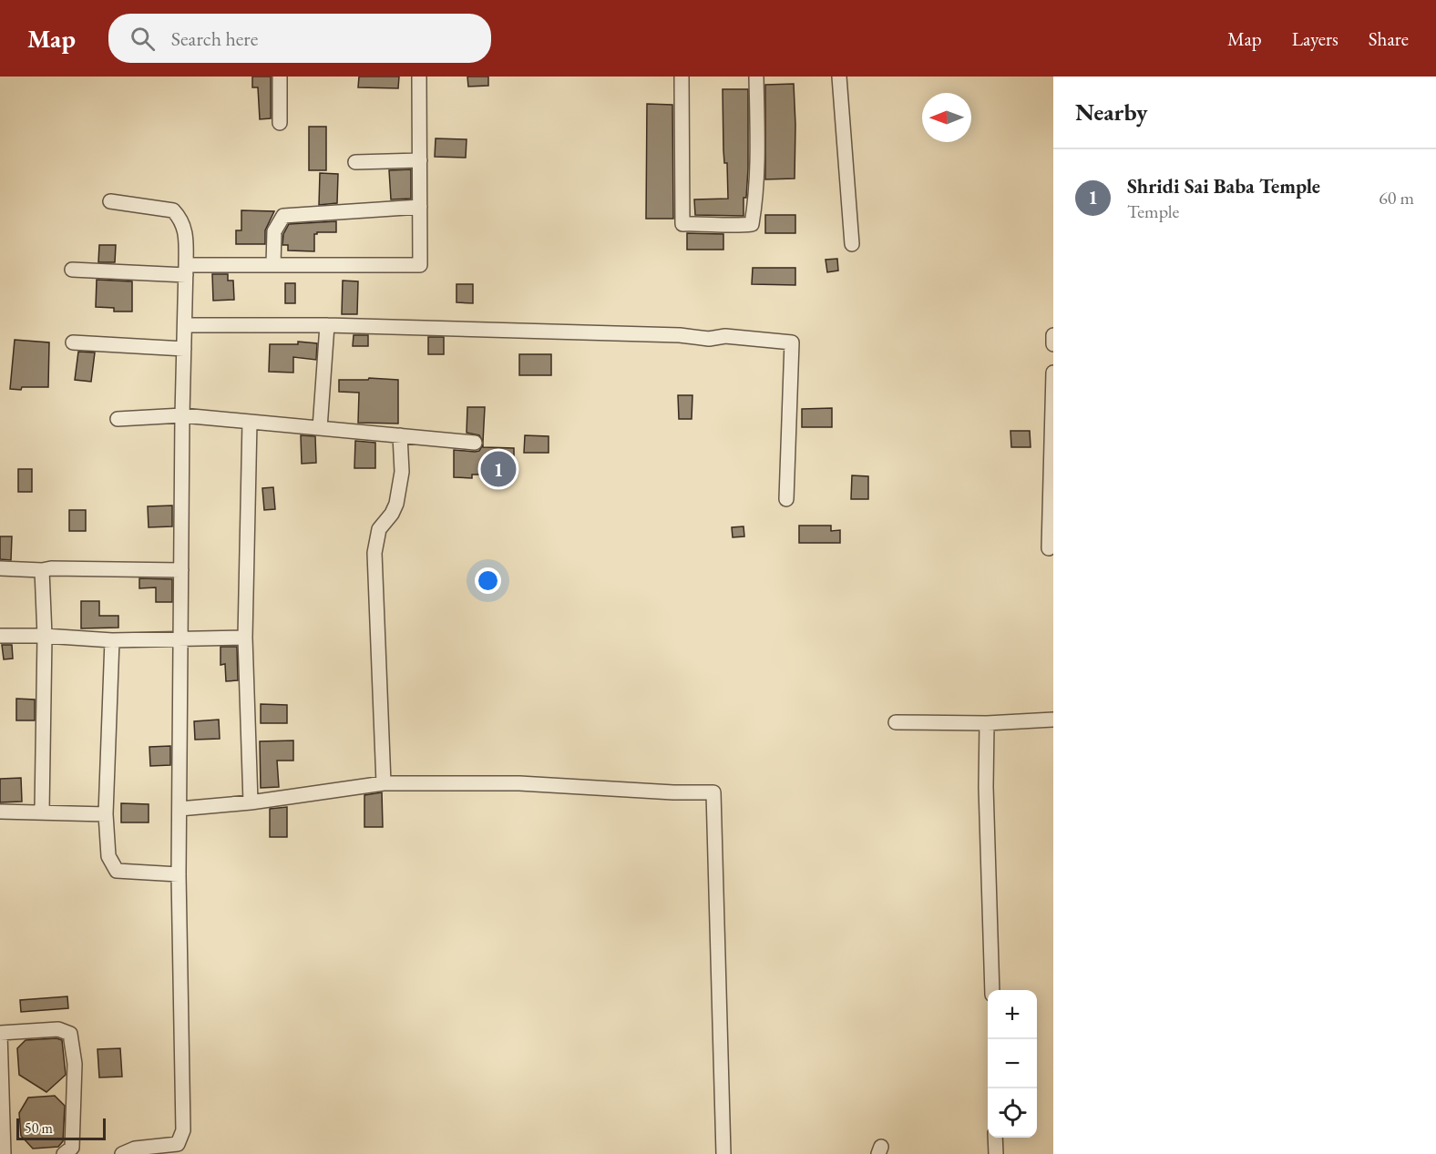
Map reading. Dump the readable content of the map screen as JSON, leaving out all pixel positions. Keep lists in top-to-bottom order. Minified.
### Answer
{"scale_bar":"50 m","north":"left","page":{"header":"Map","search":"Search here","nav":["Map","Layers","Share"],"heading":"Nearby","list":[{"mark":"1","name":"Shridi Sai Baba Temple","note":"Temple","value":"60 m"}],"pins":"1","map_buttons":["+","−"],"scale":"50 m"}}
